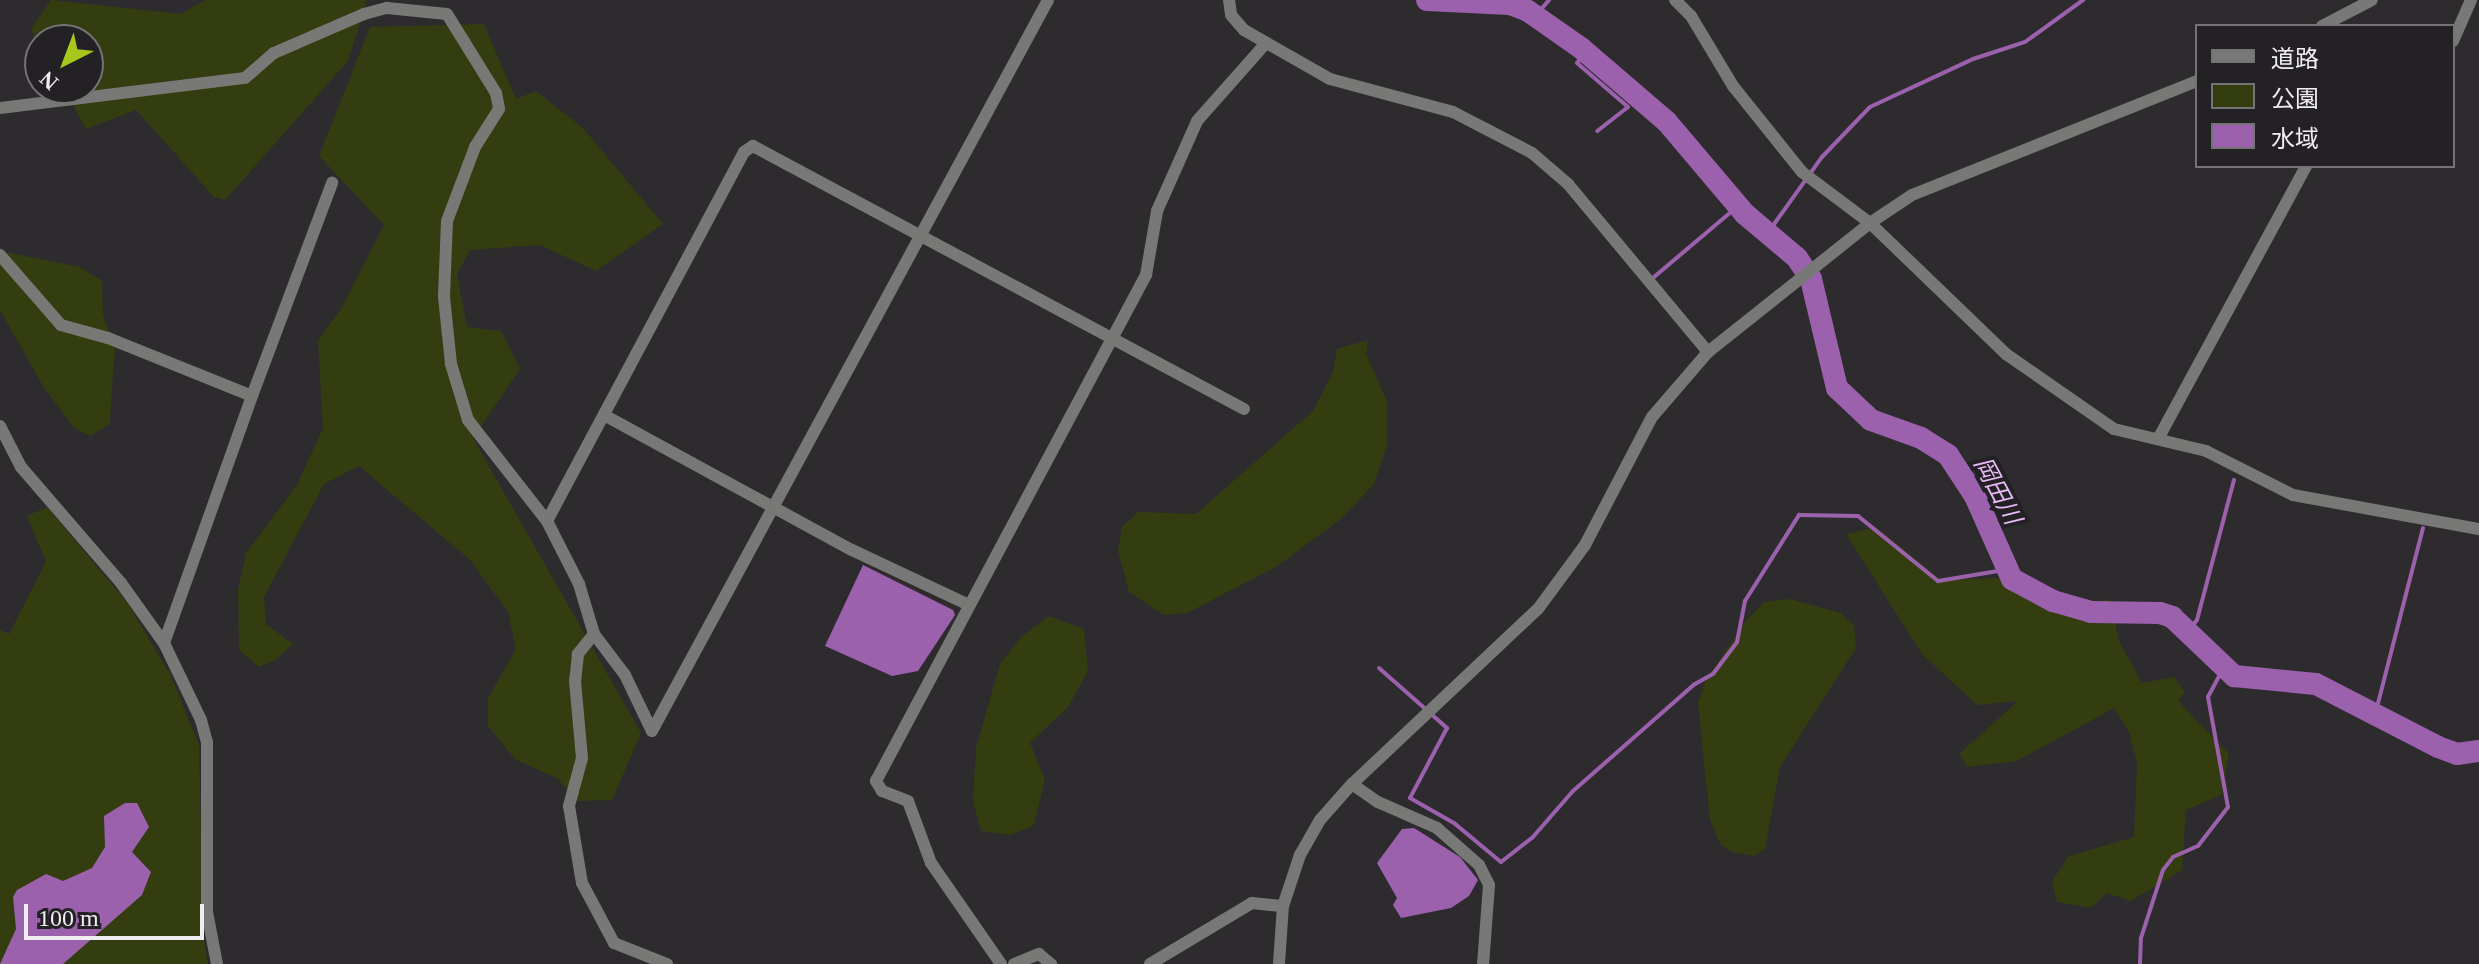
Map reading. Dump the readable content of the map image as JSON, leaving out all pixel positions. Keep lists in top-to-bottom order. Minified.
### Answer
{"water":["岡田川"],"legend":["道路","公園","水域"],"scale_bar":"100 m","north":"bottom left"}
